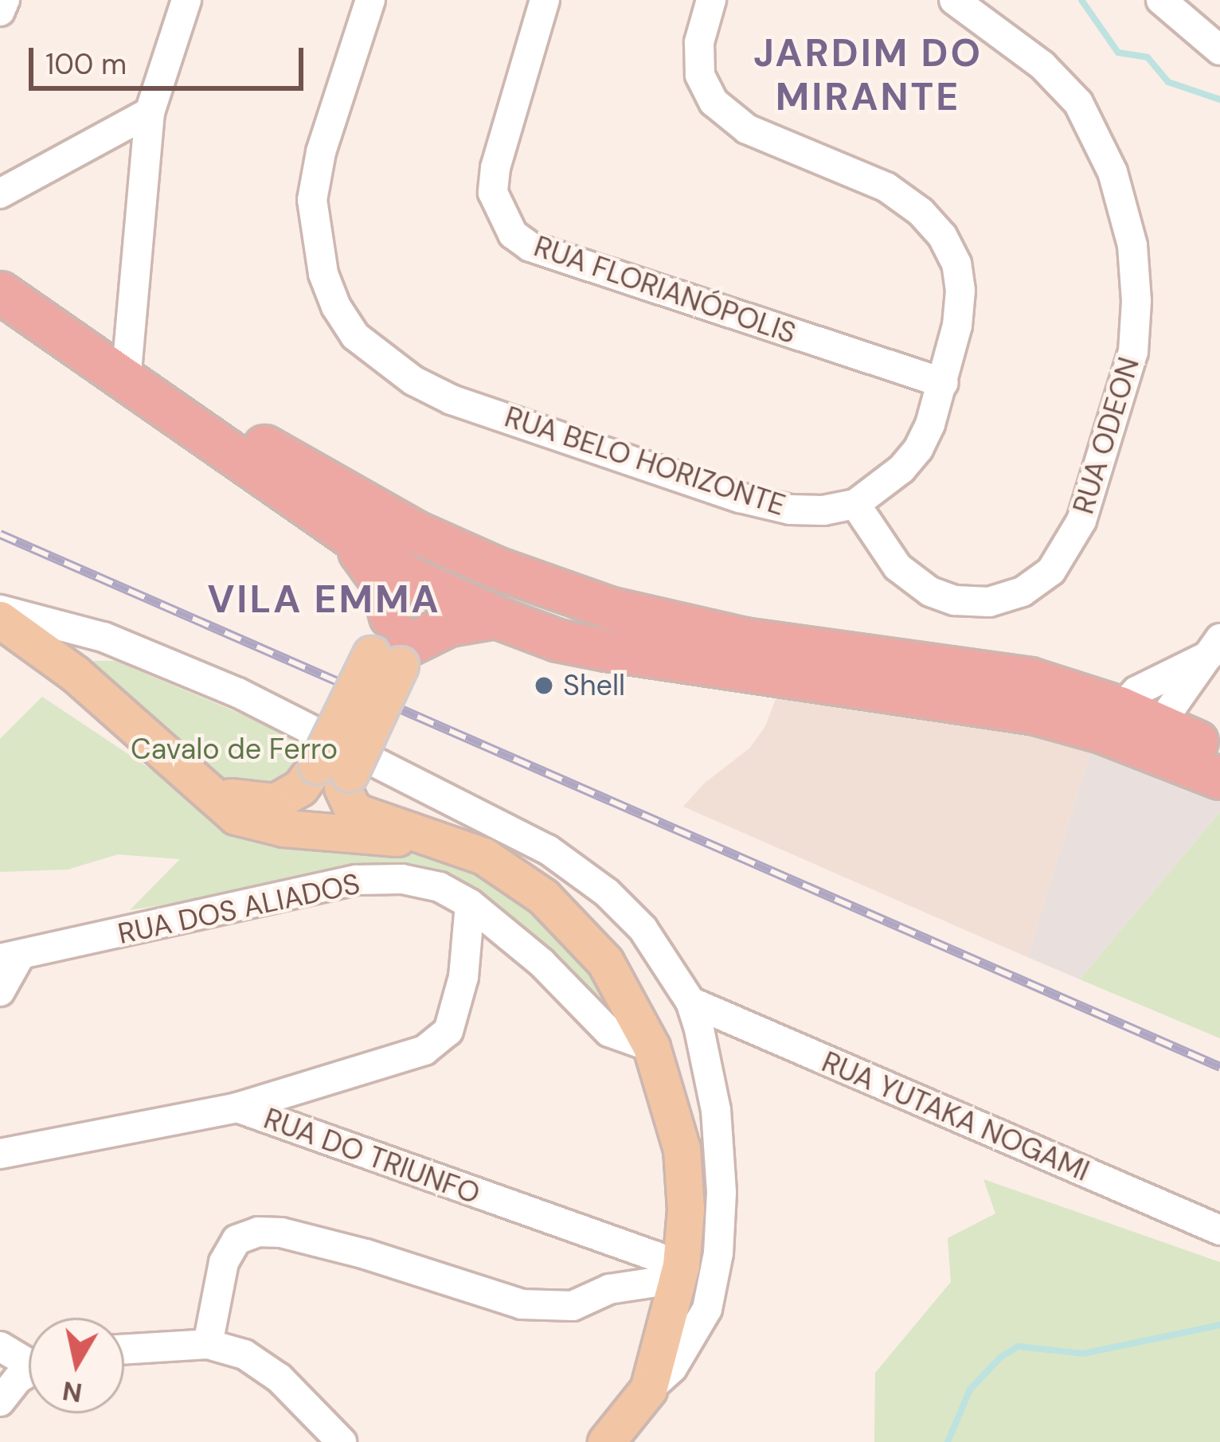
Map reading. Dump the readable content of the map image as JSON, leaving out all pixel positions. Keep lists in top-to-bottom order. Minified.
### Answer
{"streets":{"street":["RUA FLORIANÓPOLIS","RUA ODEON","RUA BELO HORIZONTE","RUA DOS ALIADOS","RUA YUTAKA NOGAMI","RUA DO TRIUNFO"]},"crossings":[["RUA FLORIANÓPOLIS","RUA BELO HORIZONTE"],["RUA ODEON","RUA BELO HORIZONTE"]],"districts":["JARDIM DO MIRANTE","VILA EMMA"],"parks":["Cavalo de Ferro"],"places":["Shell"],"scale_bar":"100 m","north":"bottom"}
